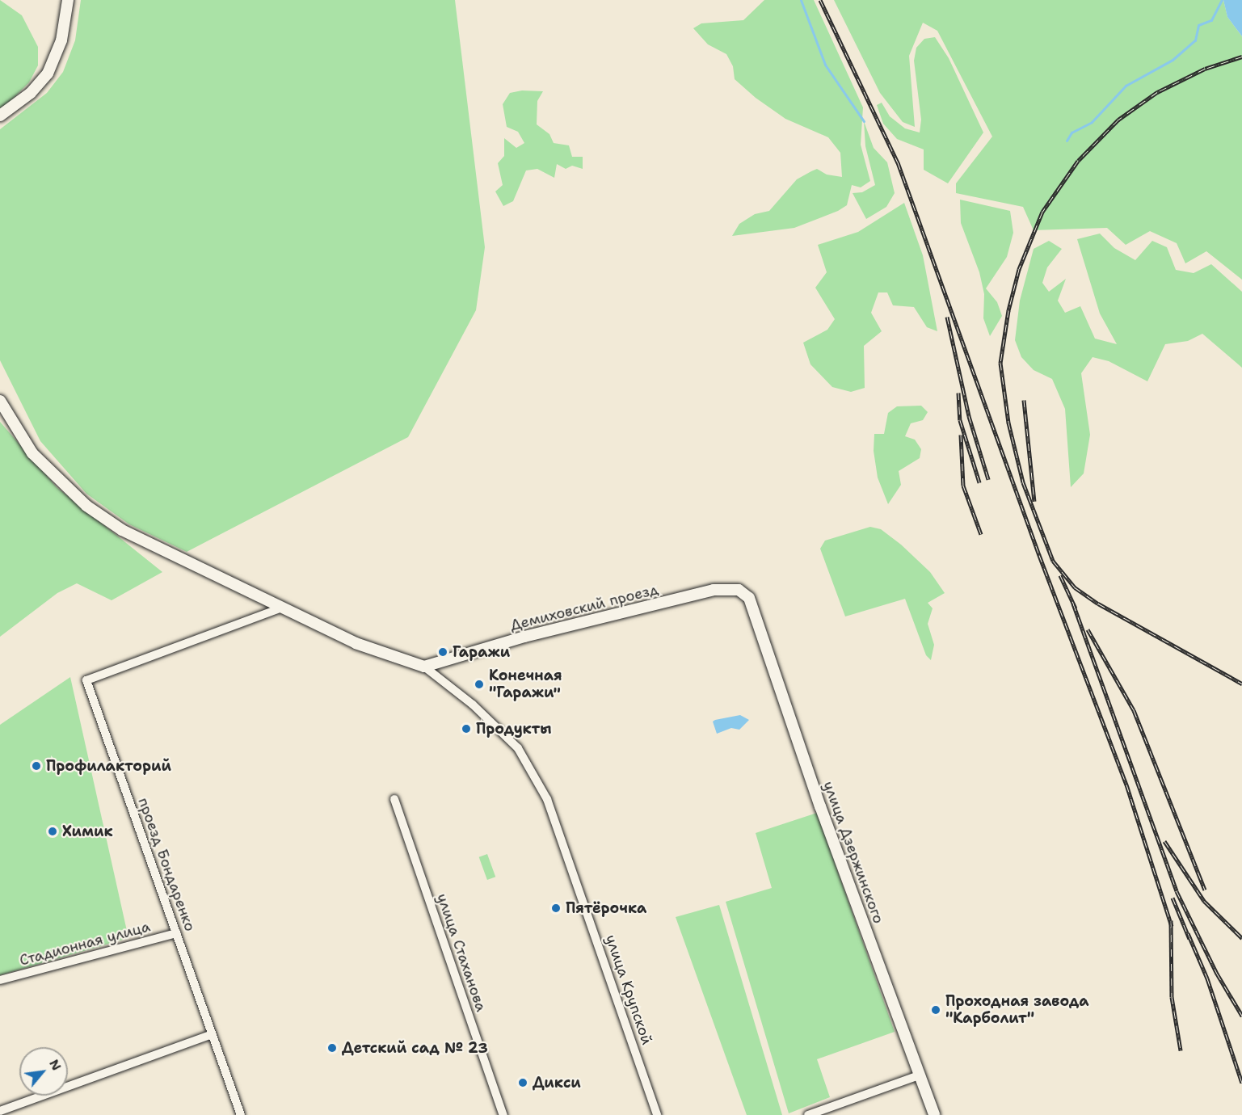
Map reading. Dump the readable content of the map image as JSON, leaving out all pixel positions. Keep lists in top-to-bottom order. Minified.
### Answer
{"streets":{"main road":["Демиховский проезд","улица Дзержинского"],"street":["проезд Бондаренко","Стадионная улица","улица Стаханова","улица Крупской"]},"crossings":[["Демиховский проезд","улица Дзержинского"],["Демиховский проезд","улица Крупской"],["проезд Бондаренко","Стадионная улица"]],"places":["Гаражи","Конечная \"Гаражи\"","Продукты","Профилакторий","Химик","Пятёрочка","Проходная завода \"Карболит\"","Детский сад № 23","Дикси"],"north":"top right"}
